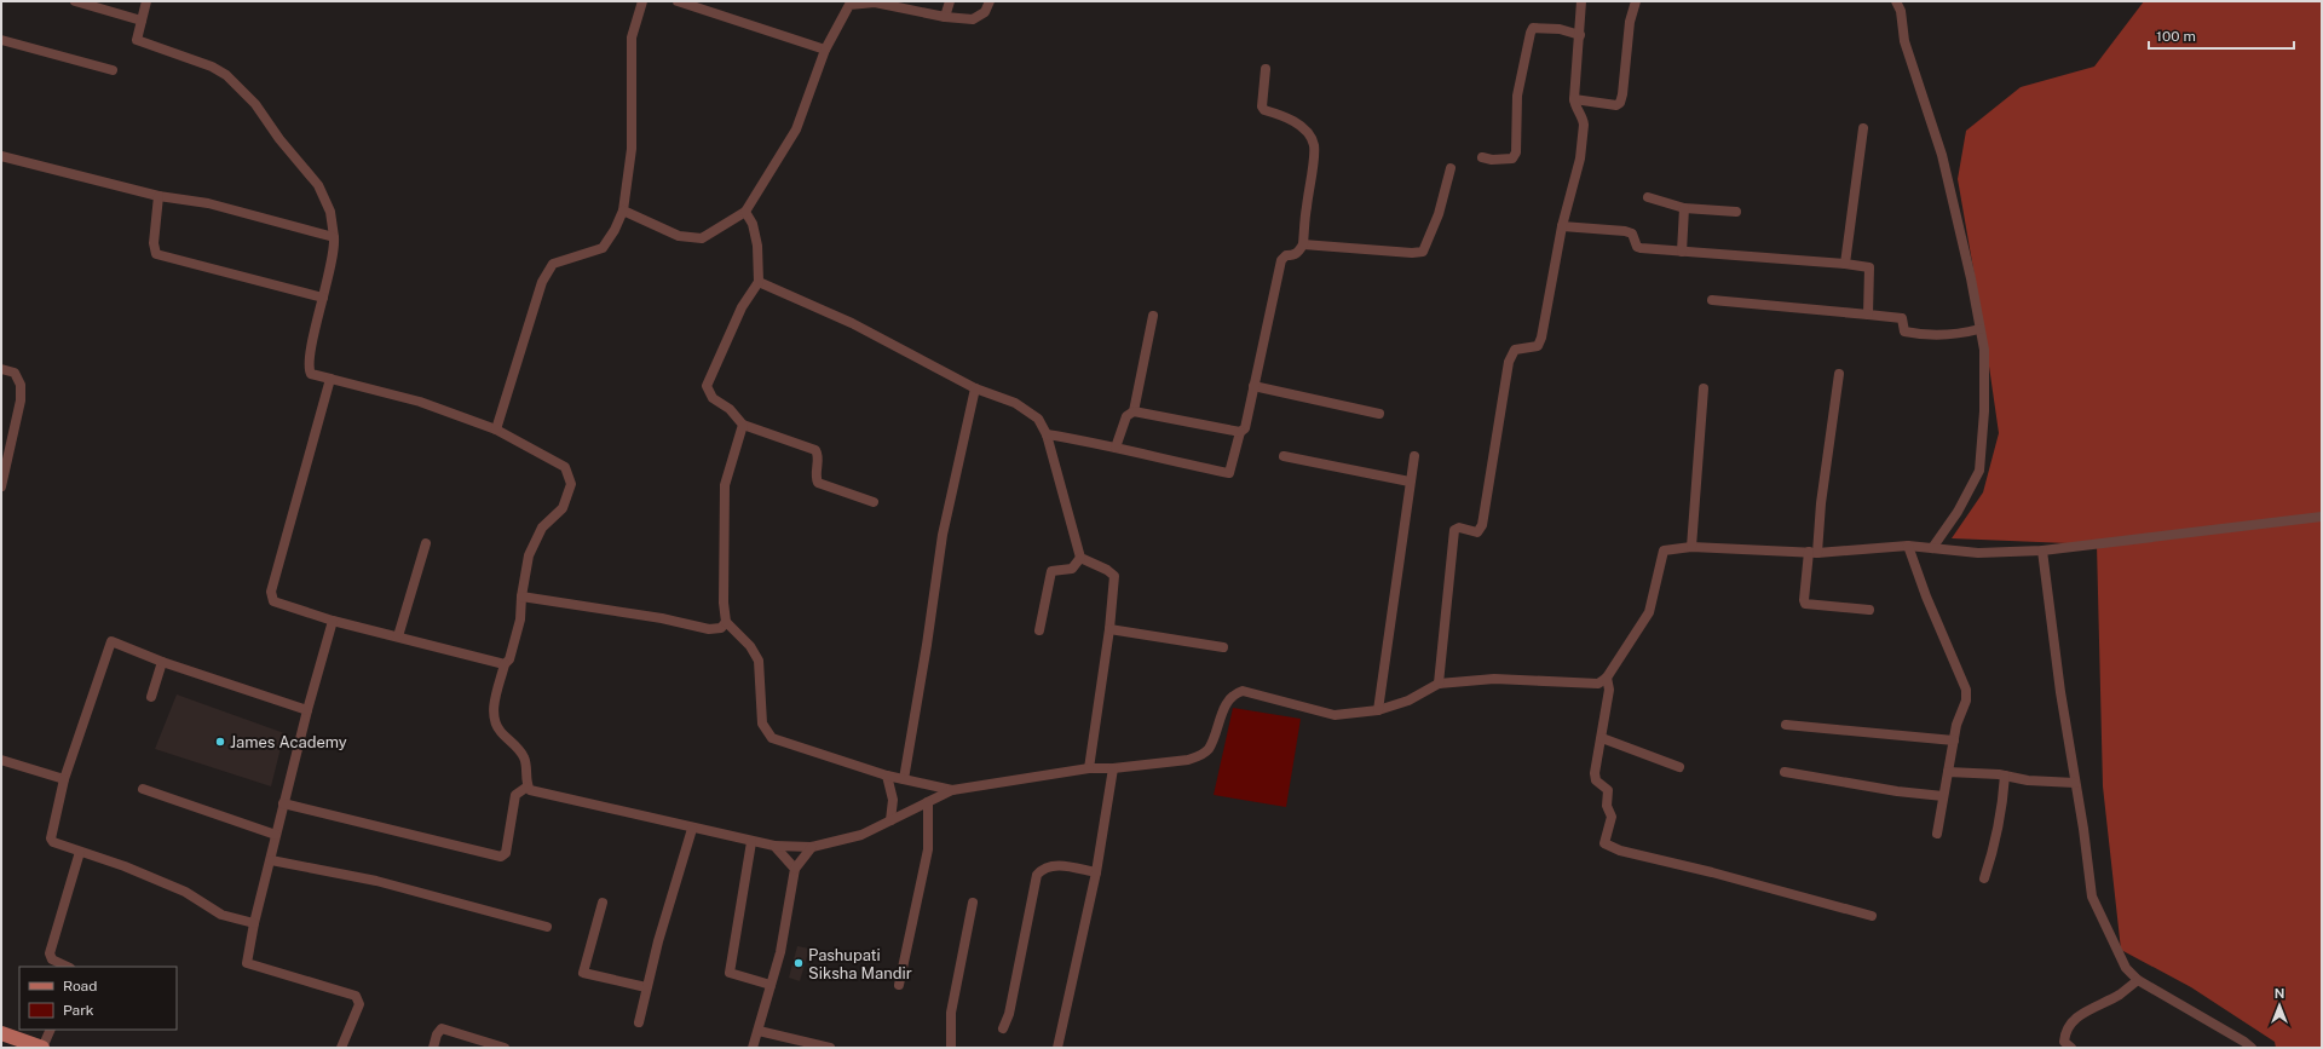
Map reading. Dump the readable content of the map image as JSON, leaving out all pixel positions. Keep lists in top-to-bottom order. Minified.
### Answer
{"places":["James Academy","Pashupati Siksha Mandir"],"legend":["Road","Park"],"scale_bar":"100 m","north":"top"}
